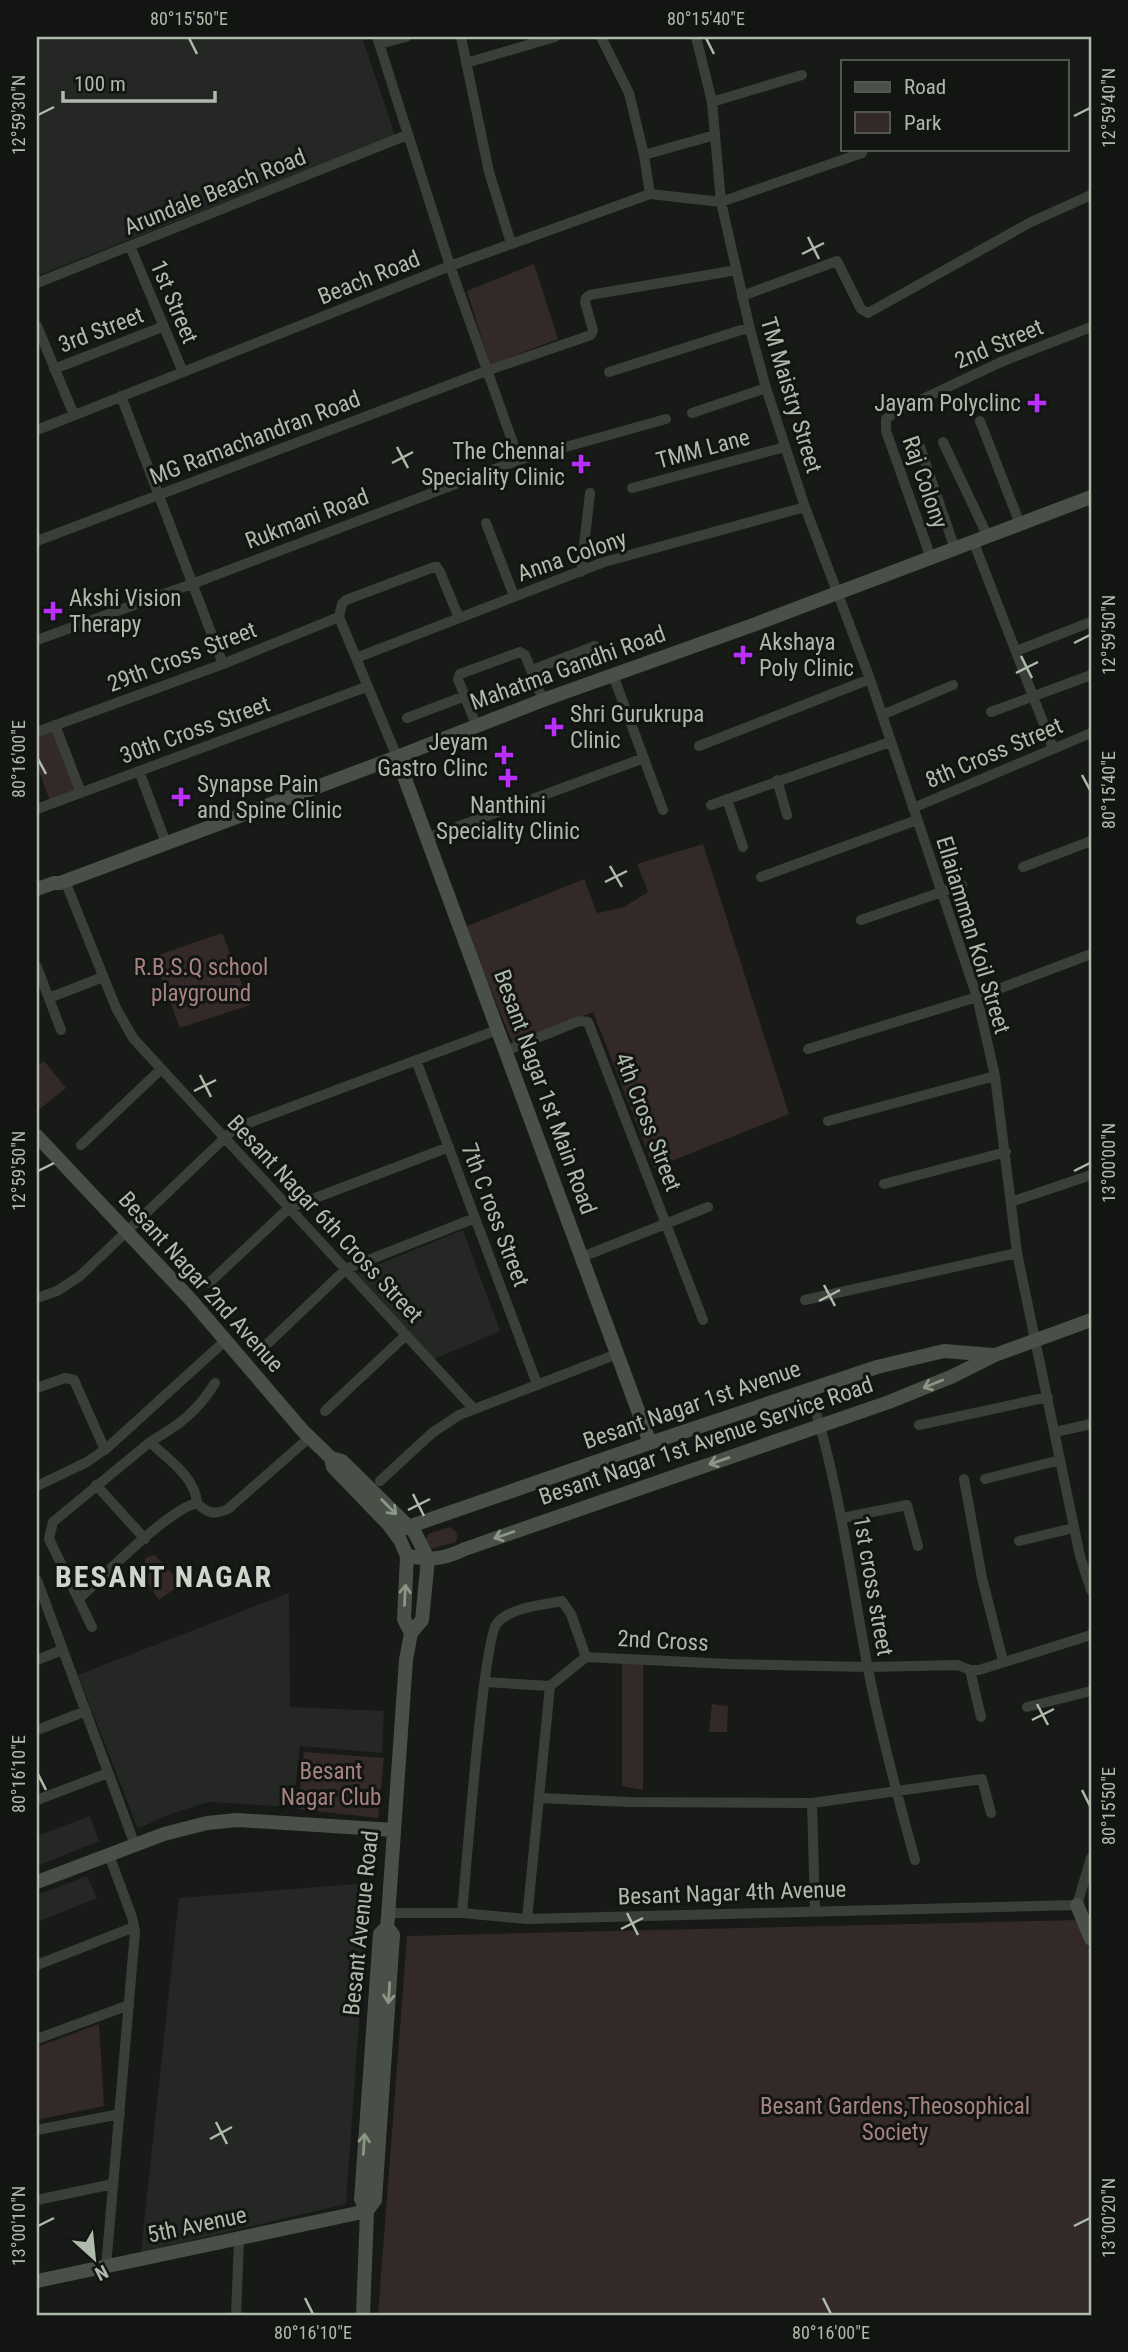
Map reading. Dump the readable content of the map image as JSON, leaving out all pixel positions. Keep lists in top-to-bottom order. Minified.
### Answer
{"streets":{"street":["Arundale Beach Road","Beach Road","1st Street","3rd Street","2nd Street","TM Maistry Street","MG Ramachandran Road","TMM Lane","Raj Colony","Rukmani Road","Anna Colony","29th Cross Street","Mahatma Gandhi Road","30th Cross Street","8th Cross Street","Ellaiamman Koil Street","Besant Nagar 1st Main Road","4th Cross Street","7th C ross Street","Besant Nagar 6th Cross Street","Besant Nagar 2nd Avenue","Besant Nagar 1st Avenue","Besant Nagar 1st Avenue Service Road","1st cross street","2nd Cross","Besant Nagar 4th Avenue","Besant Avenue Road","5th Avenue"]},"crossings":[["Arundale Beach Road","1st Street"],["Beach Road","1st Street"],["Beach Road","TM Maistry Street"],["1st Street","3rd Street"],["2nd Street","Raj Colony"],["TM Maistry Street","MG Ramachandran Road"],["TM Maistry Street","TMM Lane"],["TM Maistry Street","Anna Colony"],["TM Maistry Street","Mahatma Gandhi Road"],["TM Maistry Street","Ellaiamman Koil Street"],["Raj Colony","Mahatma Gandhi Road"],["Mahatma Gandhi Road","Ellaiamman Koil Street"],["Mahatma Gandhi Road","Besant Nagar 1st Main Road"],["Mahatma Gandhi Road","Besant Nagar 6th Cross Street"],["8th Cross Street","Ellaiamman Koil Street"],["Ellaiamman Koil Street","Besant Nagar 1st Avenue Service Road"],["Besant Nagar 1st Main Road","4th Cross Street"],["Besant Nagar 1st Main Road","Besant Nagar 1st Avenue"],["Besant Nagar 1st Avenue","Besant Nagar 1st Avenue Service Road"],["Besant Nagar 1st Avenue","1st cross street"],["Besant Nagar 1st Avenue Service Road","1st cross street"],["1st cross street","2nd Cross"],["Besant Nagar 4th Avenue","Besant Avenue Road"],["Besant Avenue Road","5th Avenue"]],"districts":["BESANT NAGAR"],"parks":["R.B.S.Q school playground","Besant Nagar Club","Besant Gardens,Theosophical Society"],"places":{"health":["Jayam Polyclinc","The Chennai Speciality Clinic","Akshi Vision Therapy","Akshaya Poly Clinic","Shri Gurukrupa Clinic","Jeyam Gastro Clinc","Nanthini Speciality Clinic","Synapse Pain and Spine Clinic"]},"legend":["Road","Park"],"scale_bar":"100 m","north":"bottom right","coordinates":["80°15'50\"E","80°15'40\"E","12°59'40\"N","12°59'30\"N","12°59'50\"N","80°16'00\"E","13°00'00\"N","80°16'10\"E","13°00'20\"N","13°00'10\"N"]}
